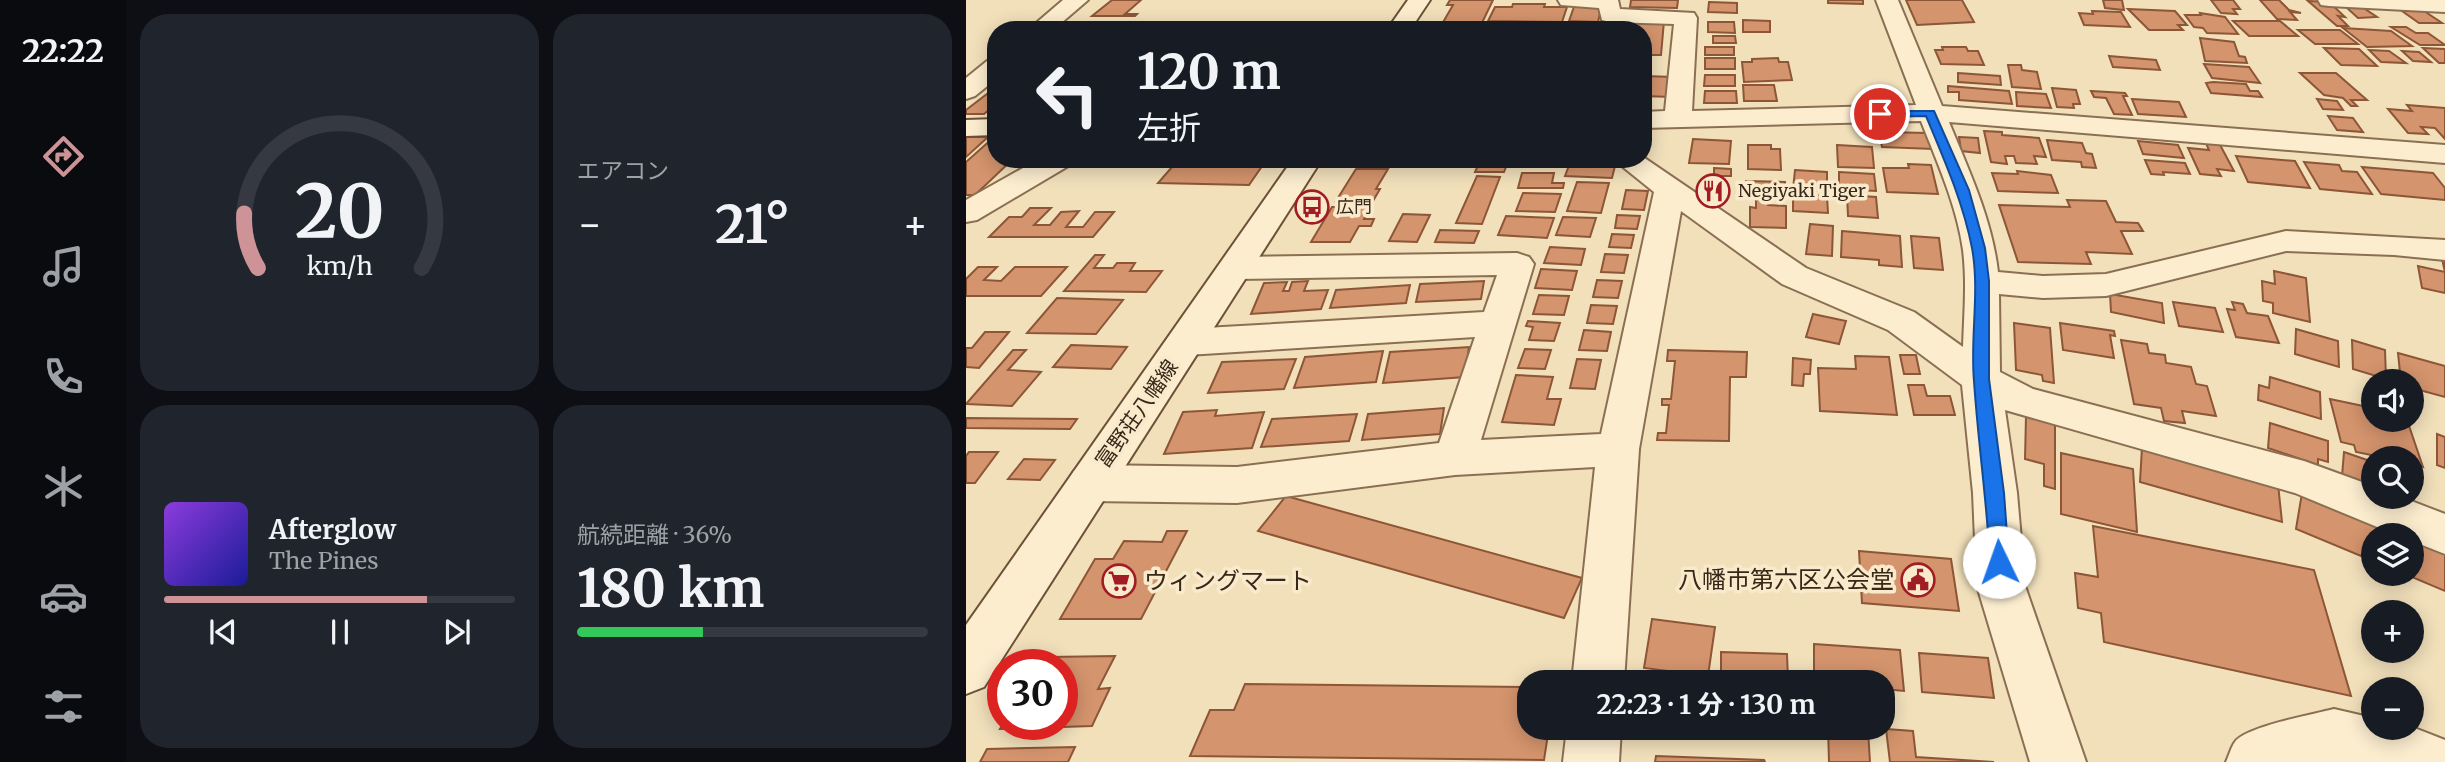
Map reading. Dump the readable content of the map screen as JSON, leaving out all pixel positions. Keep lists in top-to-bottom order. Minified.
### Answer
{"streets":{"street":["富野荘八幡線"]},"places":{"restaurant":["Negiyaki Tiger"],"bus stop":["広門"],"public building":["八幡市第六区公会堂"],"supermarket":["ウィングマート"]},"page":{"tabs":"22:22","tile":["エアコン",["航続距離 · 36%","180 km"]],"turn":["120 m","左折"],"heat":["−","21°","+"],"map_buttons":["+","−"],"song":["Afterglow","The Pines"],"limit":"30","trip":"22:23 · 1 分 · 130 m","gauge":["20","km/h"]}}
